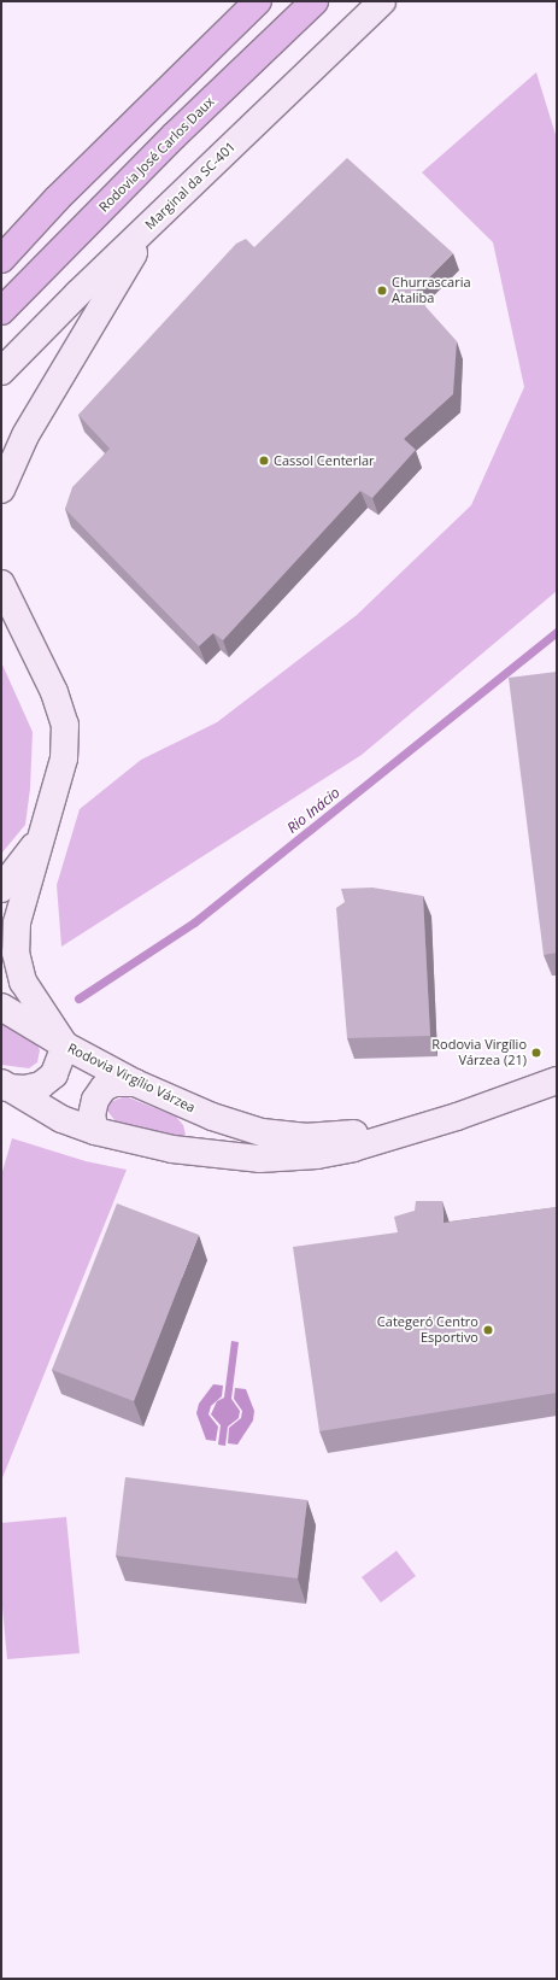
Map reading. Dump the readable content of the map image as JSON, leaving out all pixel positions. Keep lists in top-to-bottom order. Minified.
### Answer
{"streets":{"highway":["Rodovia José Carlos Daux"],"main road":["Marginal da SC-401","Rodovia Virgílio Várzea"]},"water":["Rio Inácio"],"places":["Churrascaria Ataliba","Cassol Centerlar","Rodovia Virgílio Várzea (21)","Categeró Centro Esportivo"]}
